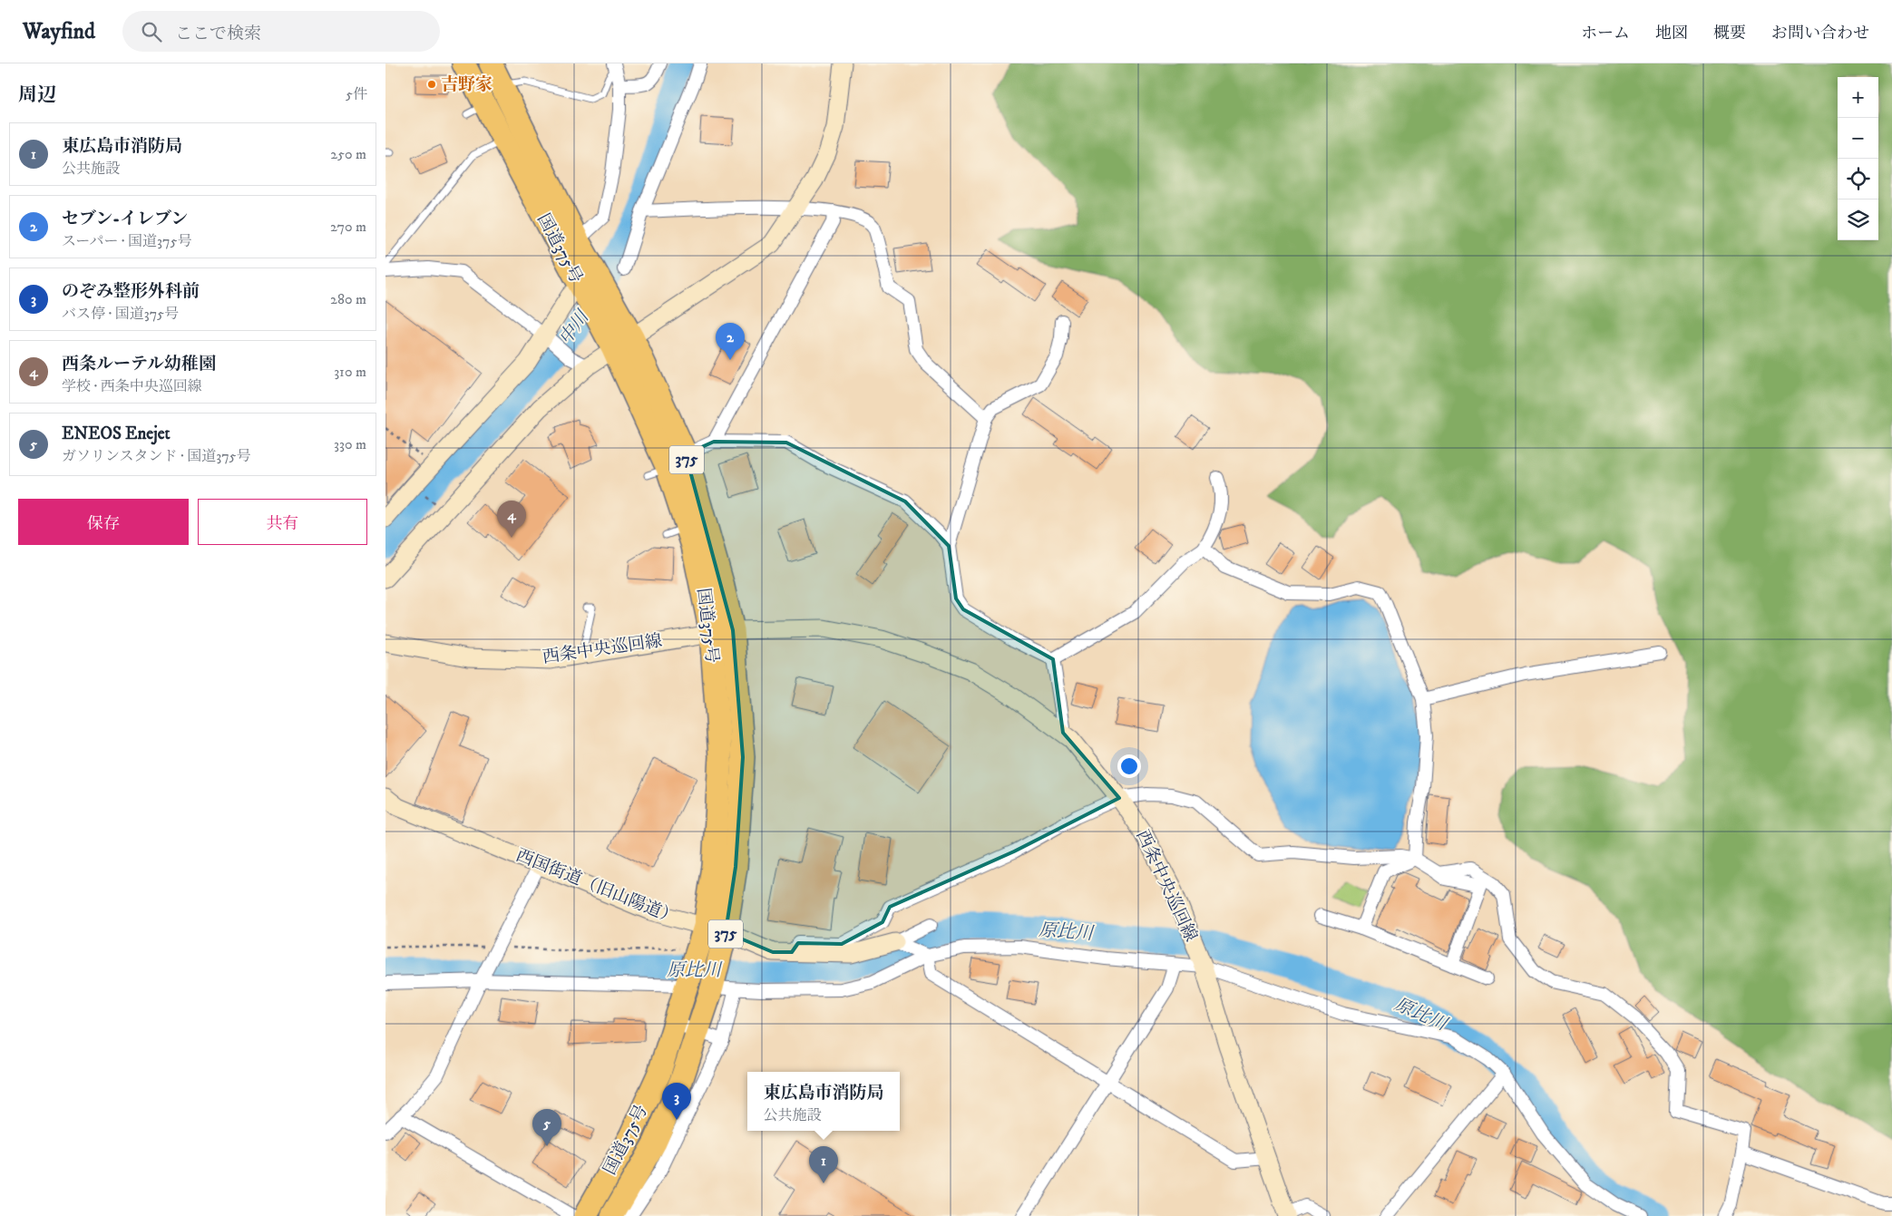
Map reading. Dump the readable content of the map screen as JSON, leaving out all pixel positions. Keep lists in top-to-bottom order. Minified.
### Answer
{"streets":{"highway":["国道375号","375"],"street":["西条中央巡回線","西国街道（旧山陽道）"]},"crossings":[["国道375号","西条中央巡回線"],["国道375号","西国街道（旧山陽道）"]],"water":["中川","原比川"],"places":["吉野家"],"page":{"header":"Wayfind","search":"ここで検索","nav":["ホーム","地図","概要","お問い合わせ"],"heading":["周辺","5件"],"map_buttons":["+","−"],"list":[{"mark":"1","name":"東広島市消防局","note":"公共施設","value":"250 m"},{"mark":"2","name":"セブン-イレブン","note":"スーパー · 国道375号","value":"270 m"},{"mark":"3","name":"のぞみ整形外科前","note":"バス停 · 国道375号","value":"280 m"},{"mark":"4","name":"西条ルーテル幼稚園","note":"学校 · 西条中央巡回線","value":"310 m"},{"mark":"5","name":"ENEOS Enejet","note":"ガソリンスタンド · 国道375号","value":"330 m"}],"pins":["2","4","3","5","1"],"buttons":["保存","共有"],"popup":["東広島市消防局","公共施設"]}}
